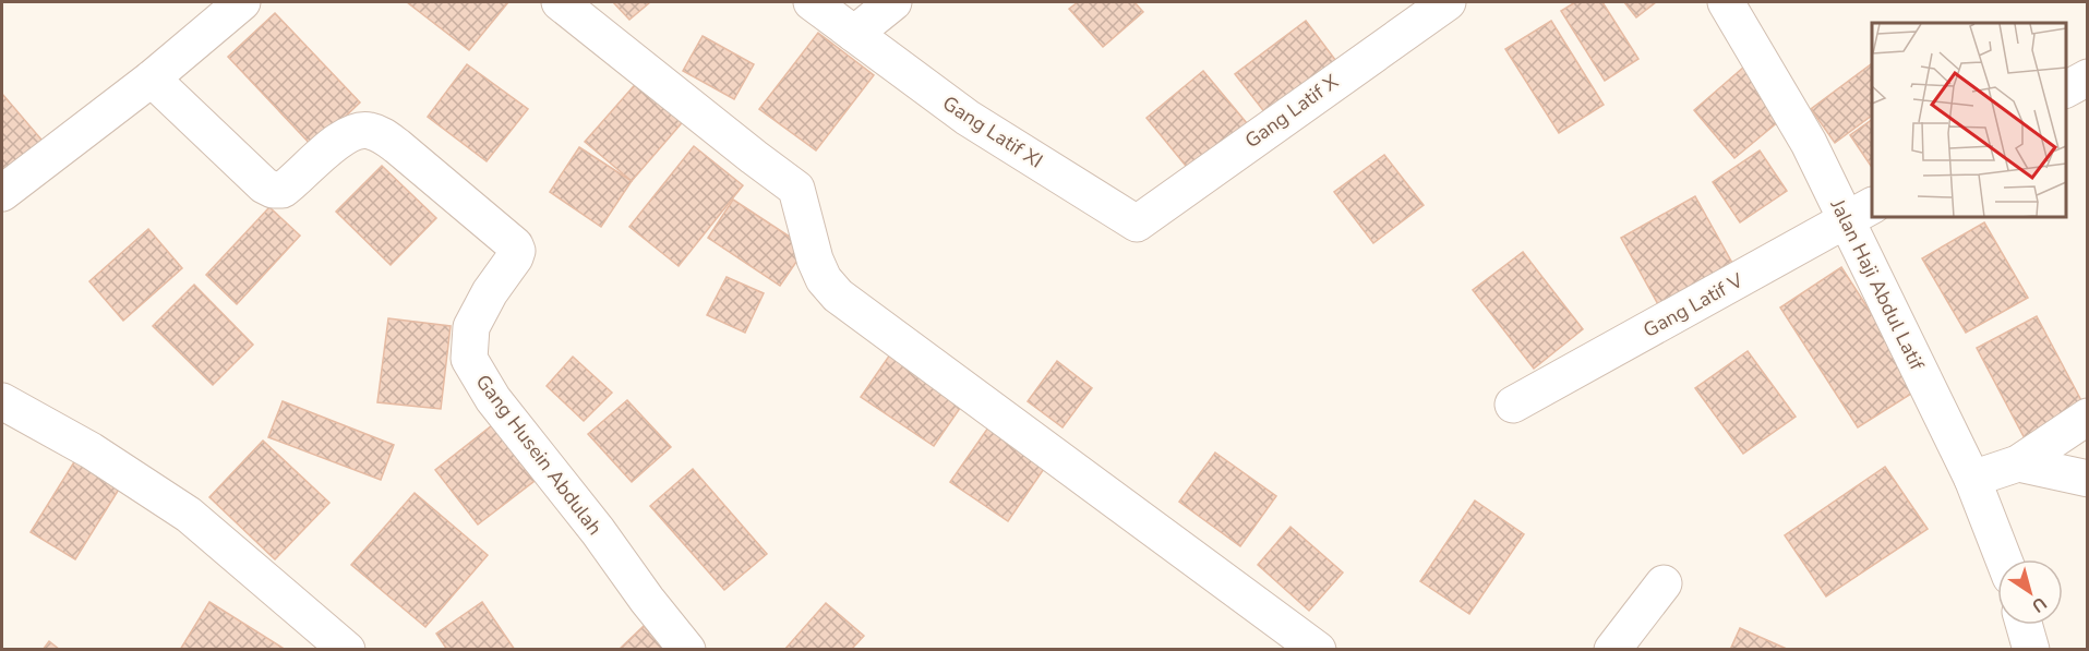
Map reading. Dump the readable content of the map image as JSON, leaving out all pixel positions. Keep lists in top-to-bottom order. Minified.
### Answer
{"streets":{"street":["Gang Latif X","Gang Latif XI","Jalan Haji Abdul Latif","Gang Latif V","Gang Husein Abdulah"]},"crossings":[["Gang Latif X","Gang Latif XI"],["Jalan Haji Abdul Latif","Gang Latif V"]],"north":"bottom right"}
